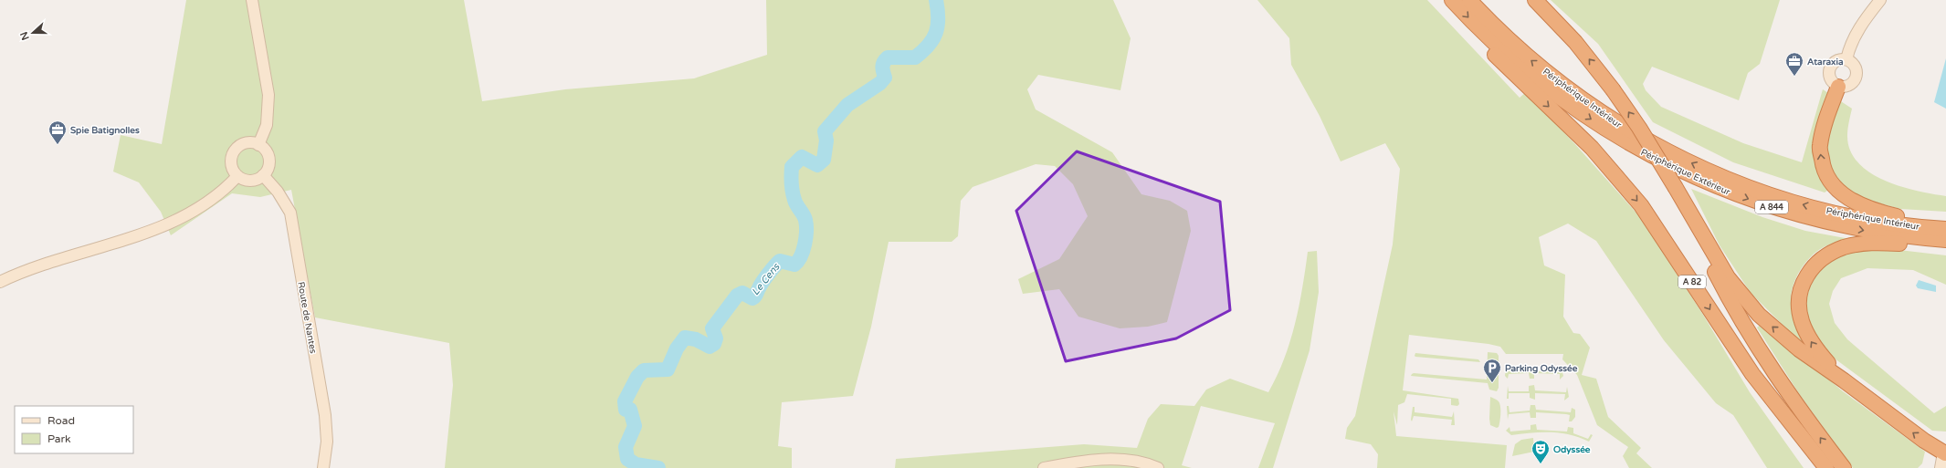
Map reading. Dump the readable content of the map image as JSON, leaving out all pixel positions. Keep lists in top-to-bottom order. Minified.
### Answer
{"streets":{"highway":["Périphérique Intérieur","Périphérique Extérieur","A 844","A 82"],"main road":["Route de Nantes"]},"crossings":[["Périphérique Extérieur","A 82"]],"water":["Le Cens"],"places":{"office":["Ataraxia","Spie Batignolles"],"parking":["Parking Odyssée"],"theatre":["Odyssée"]},"legend":["Road","Park"],"north":"left"}
